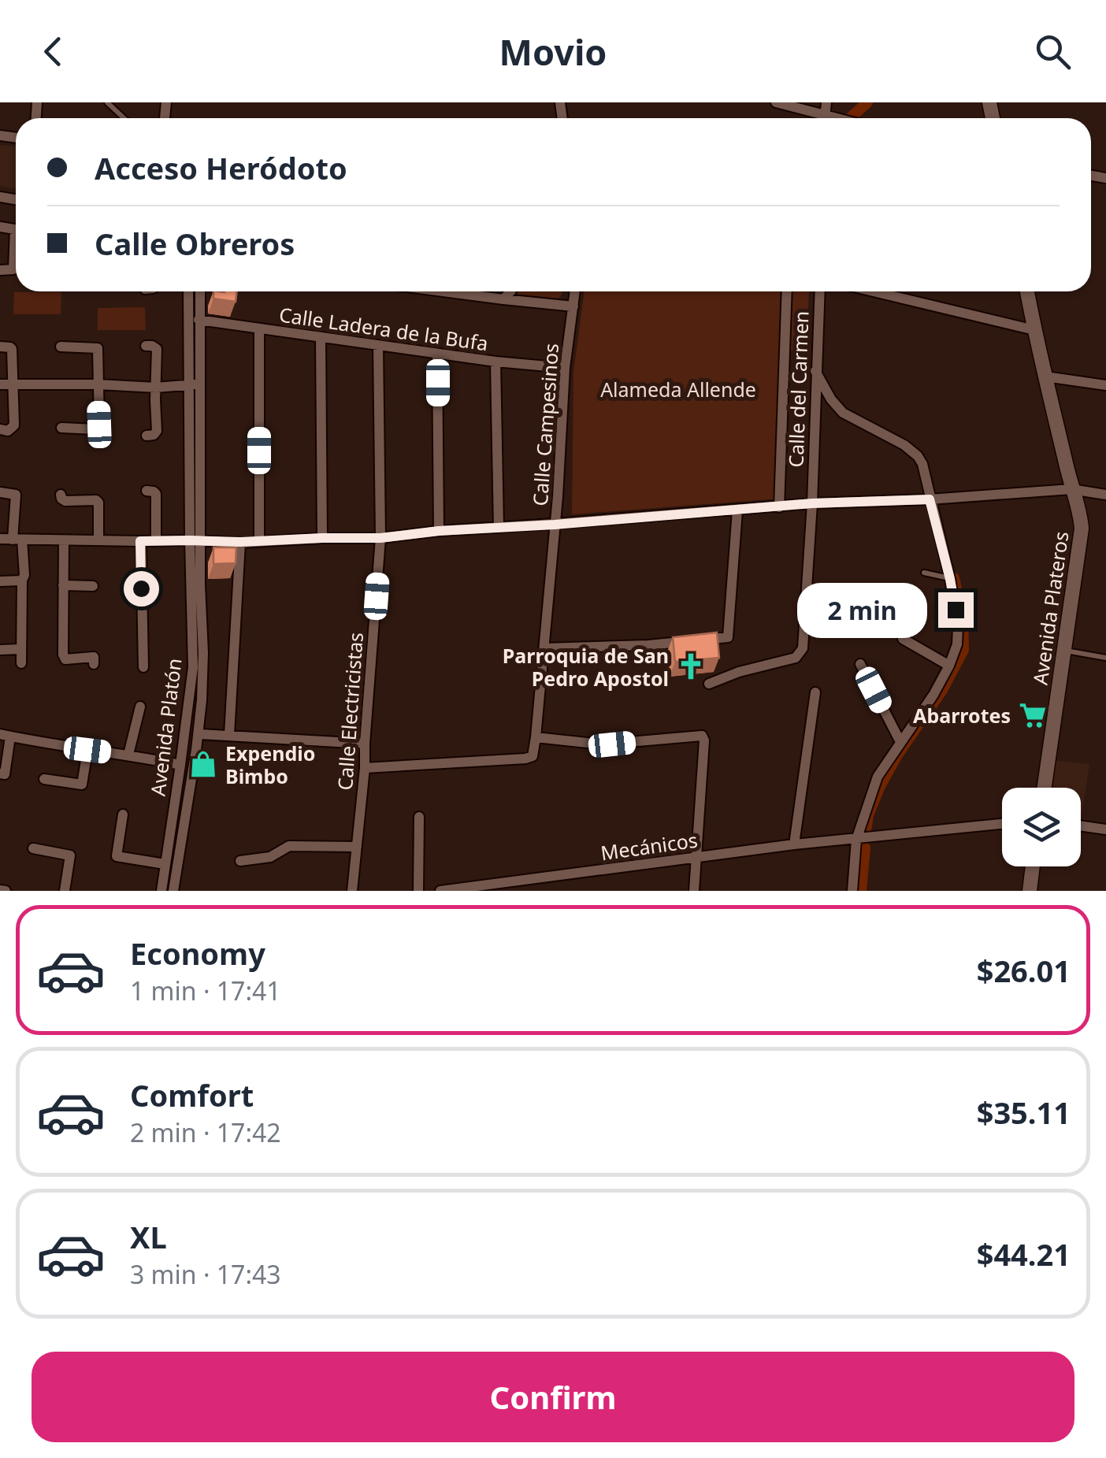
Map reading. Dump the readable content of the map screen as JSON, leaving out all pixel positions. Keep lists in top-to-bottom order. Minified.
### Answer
{"streets":{"street":["Calle Ladera de la Bufa","Calle del Carmen","Calle Campesinos","Avenida Plateros","Calle Electricistas","Avenida Platón","Mecánicos"]},"crossings":[["Calle Ladera de la Bufa","Calle Campesinos"],["Calle Ladera de la Bufa","Calle Electricistas"],["Calle Ladera de la Bufa","Avenida Platón"],["Calle Campesinos","Calle Electricistas"]],"parks":["Alameda Allende"],"places":{"church":["Parroquia de San Pedro Apostol"],"supermarket":["Abarrotes"],"shop":["Expendio Bimbo"]},"page":{"header":"Movio","banner":["Acceso Heródoto","Calle Obreros"],"bubble":"2 min","list":[{"name":"Economy","note":"1 min · 17:41","value":"$26.01"},{"name":"Comfort","note":"2 min · 17:42","value":"$35.11"},{"name":"XL","note":"3 min · 17:43","value":"$44.21"}],"buttons":"Confirm"}}
